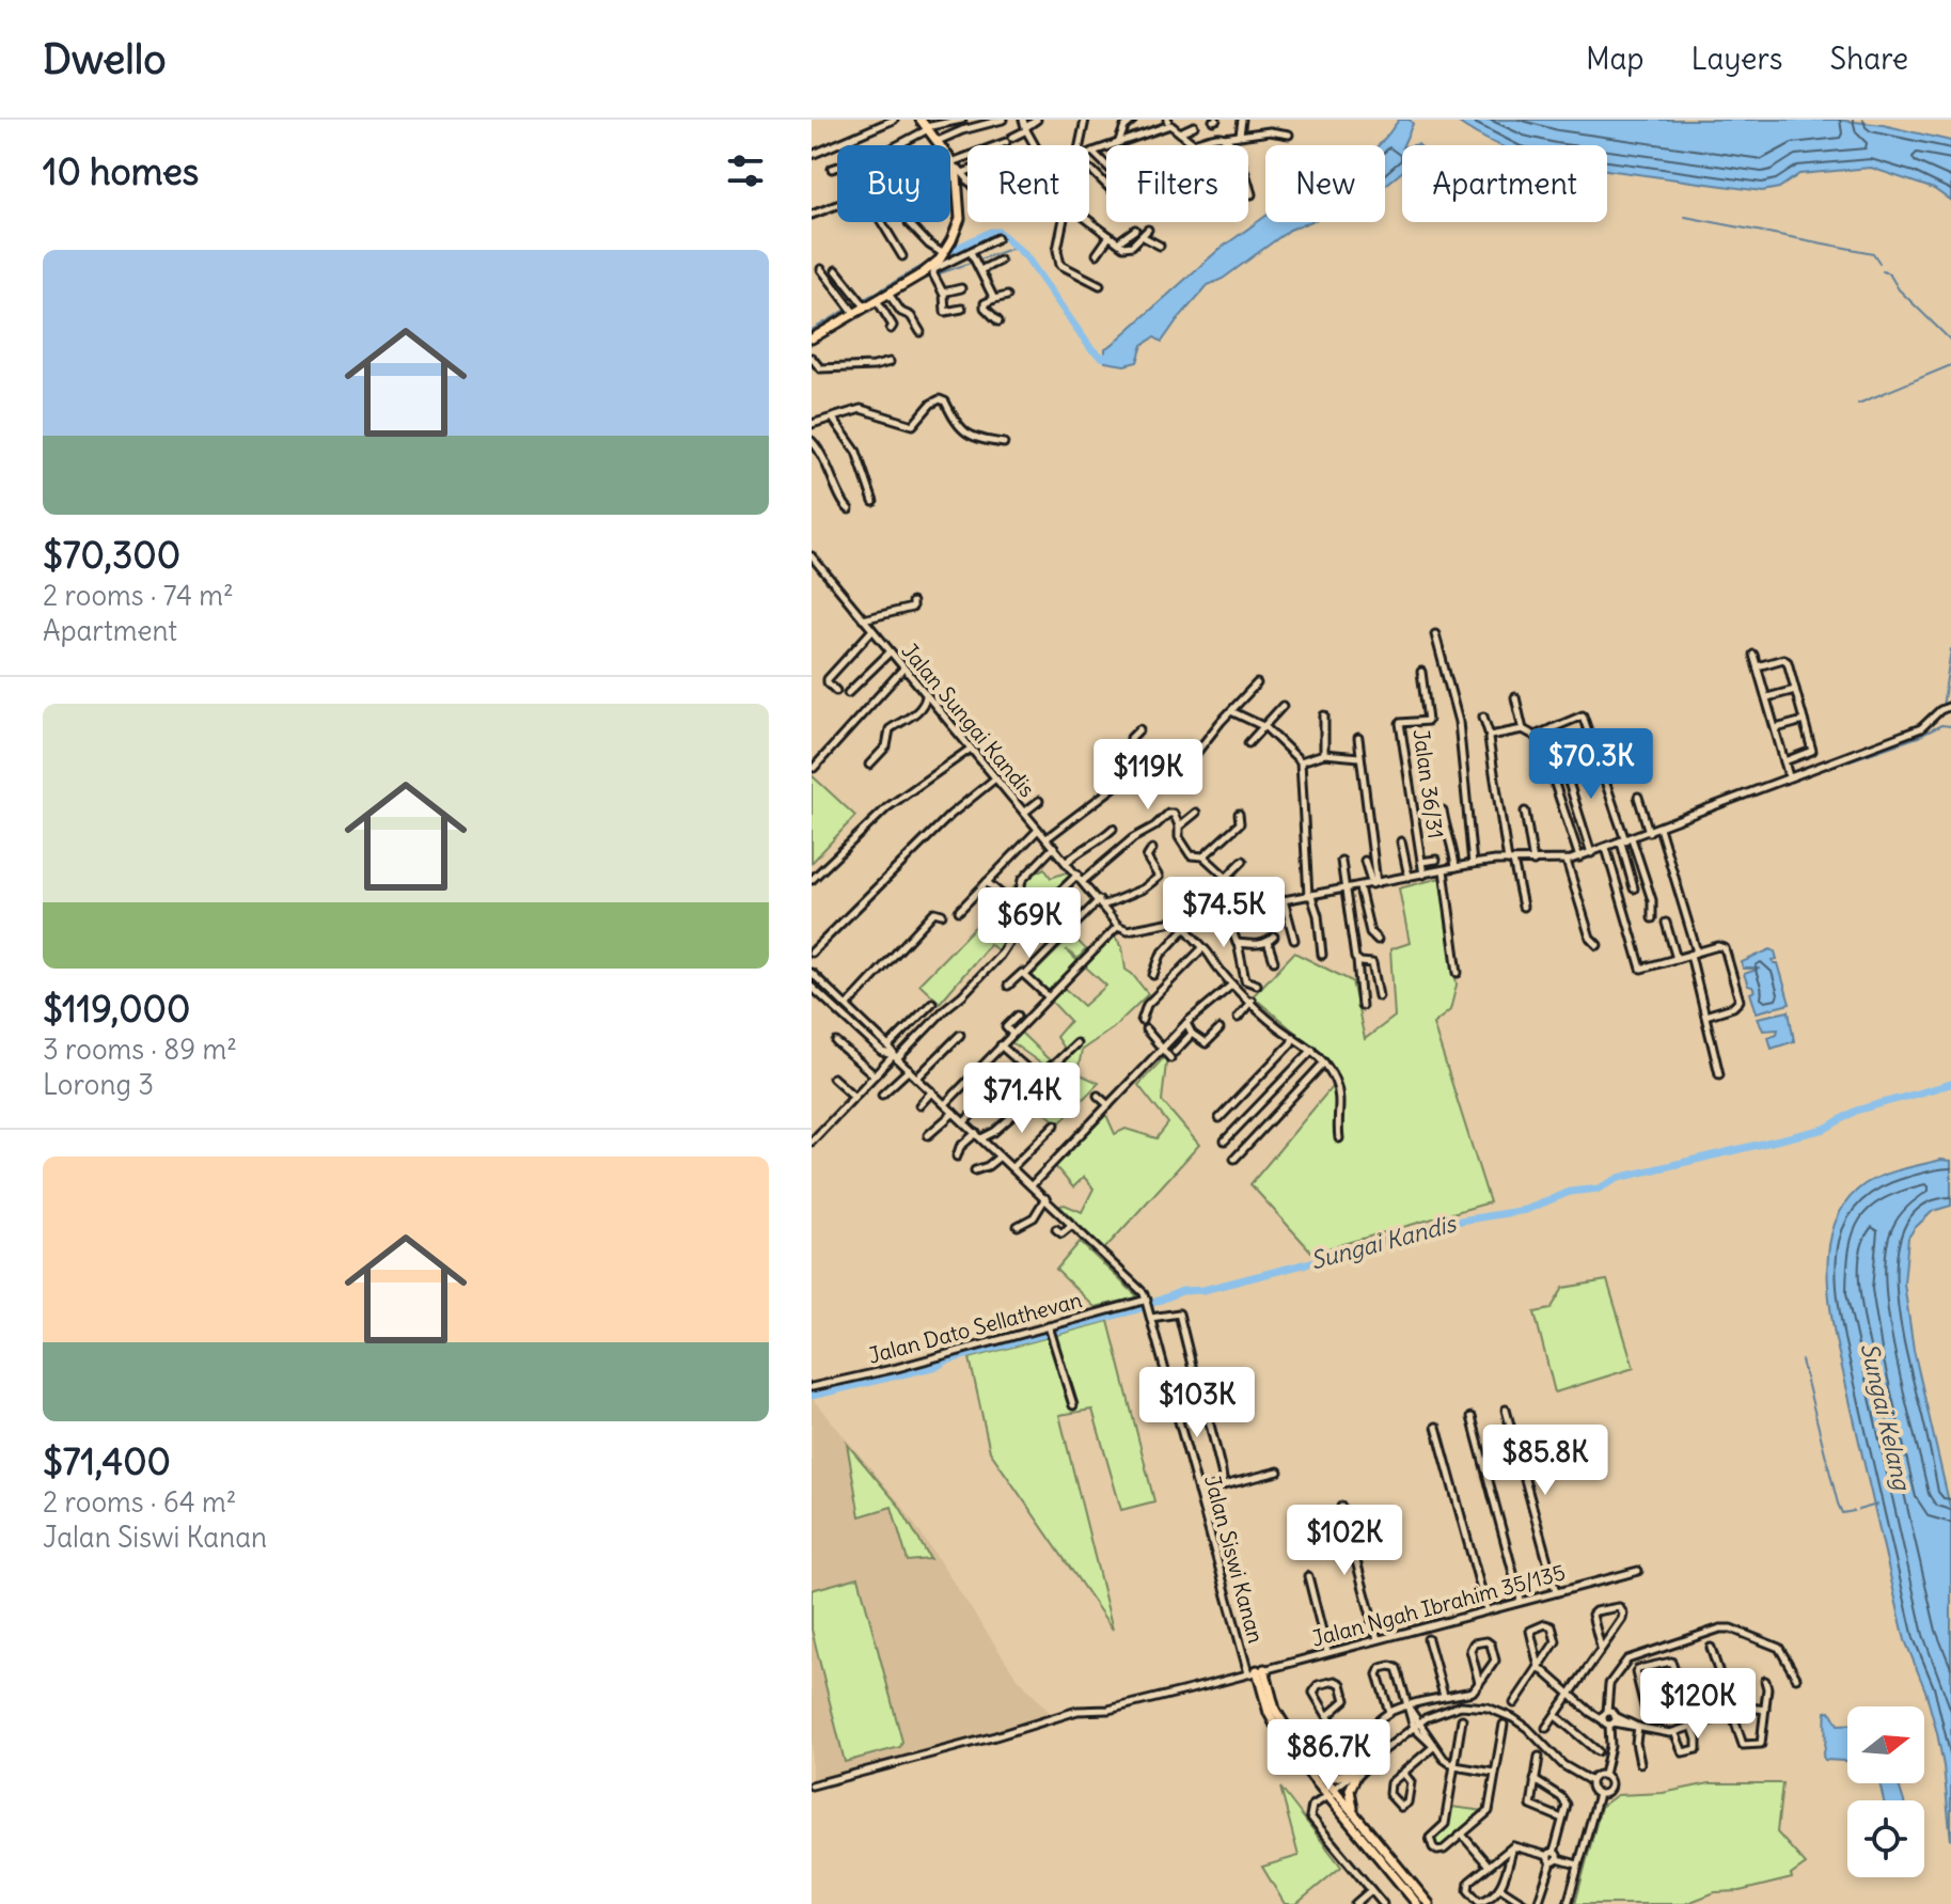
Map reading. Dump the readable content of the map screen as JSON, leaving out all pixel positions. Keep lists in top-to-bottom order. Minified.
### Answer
{"streets":{"street":["Jalan Sungai Kandis","Jalan 36/31","Jalan Dato Sellathevan","Jalan Siswi Kanan","Jalan Ngah Ibrahim 35/135"]},"crossings":[["Jalan Dato Sellathevan","Jalan Siswi Kanan"],["Jalan Siswi Kanan","Jalan Ngah Ibrahim 35/135"]],"water":["Sungai Kandis","Sungai Kelang"],"north":"right","page":{"header":"Dwello","nav":["Map","Layers","Share"],"heading":"10 homes","chip":["Buy","Rent","Filters","New","Apartment"],"list":[{"name":"$70,300","note":"2 rooms · 74 m² · Apartment"},{"name":"$119,000","note":"3 rooms · 89 m² · Lorong 3"},{"name":"$71,400","note":"2 rooms · 64 m² · Jalan Siswi Kanan"}],"price":["$70.3K","$119K","$74.5K","$69K","$71.4K","$103K","$85.8K","$102K","$120K","$86.7K"]}}
